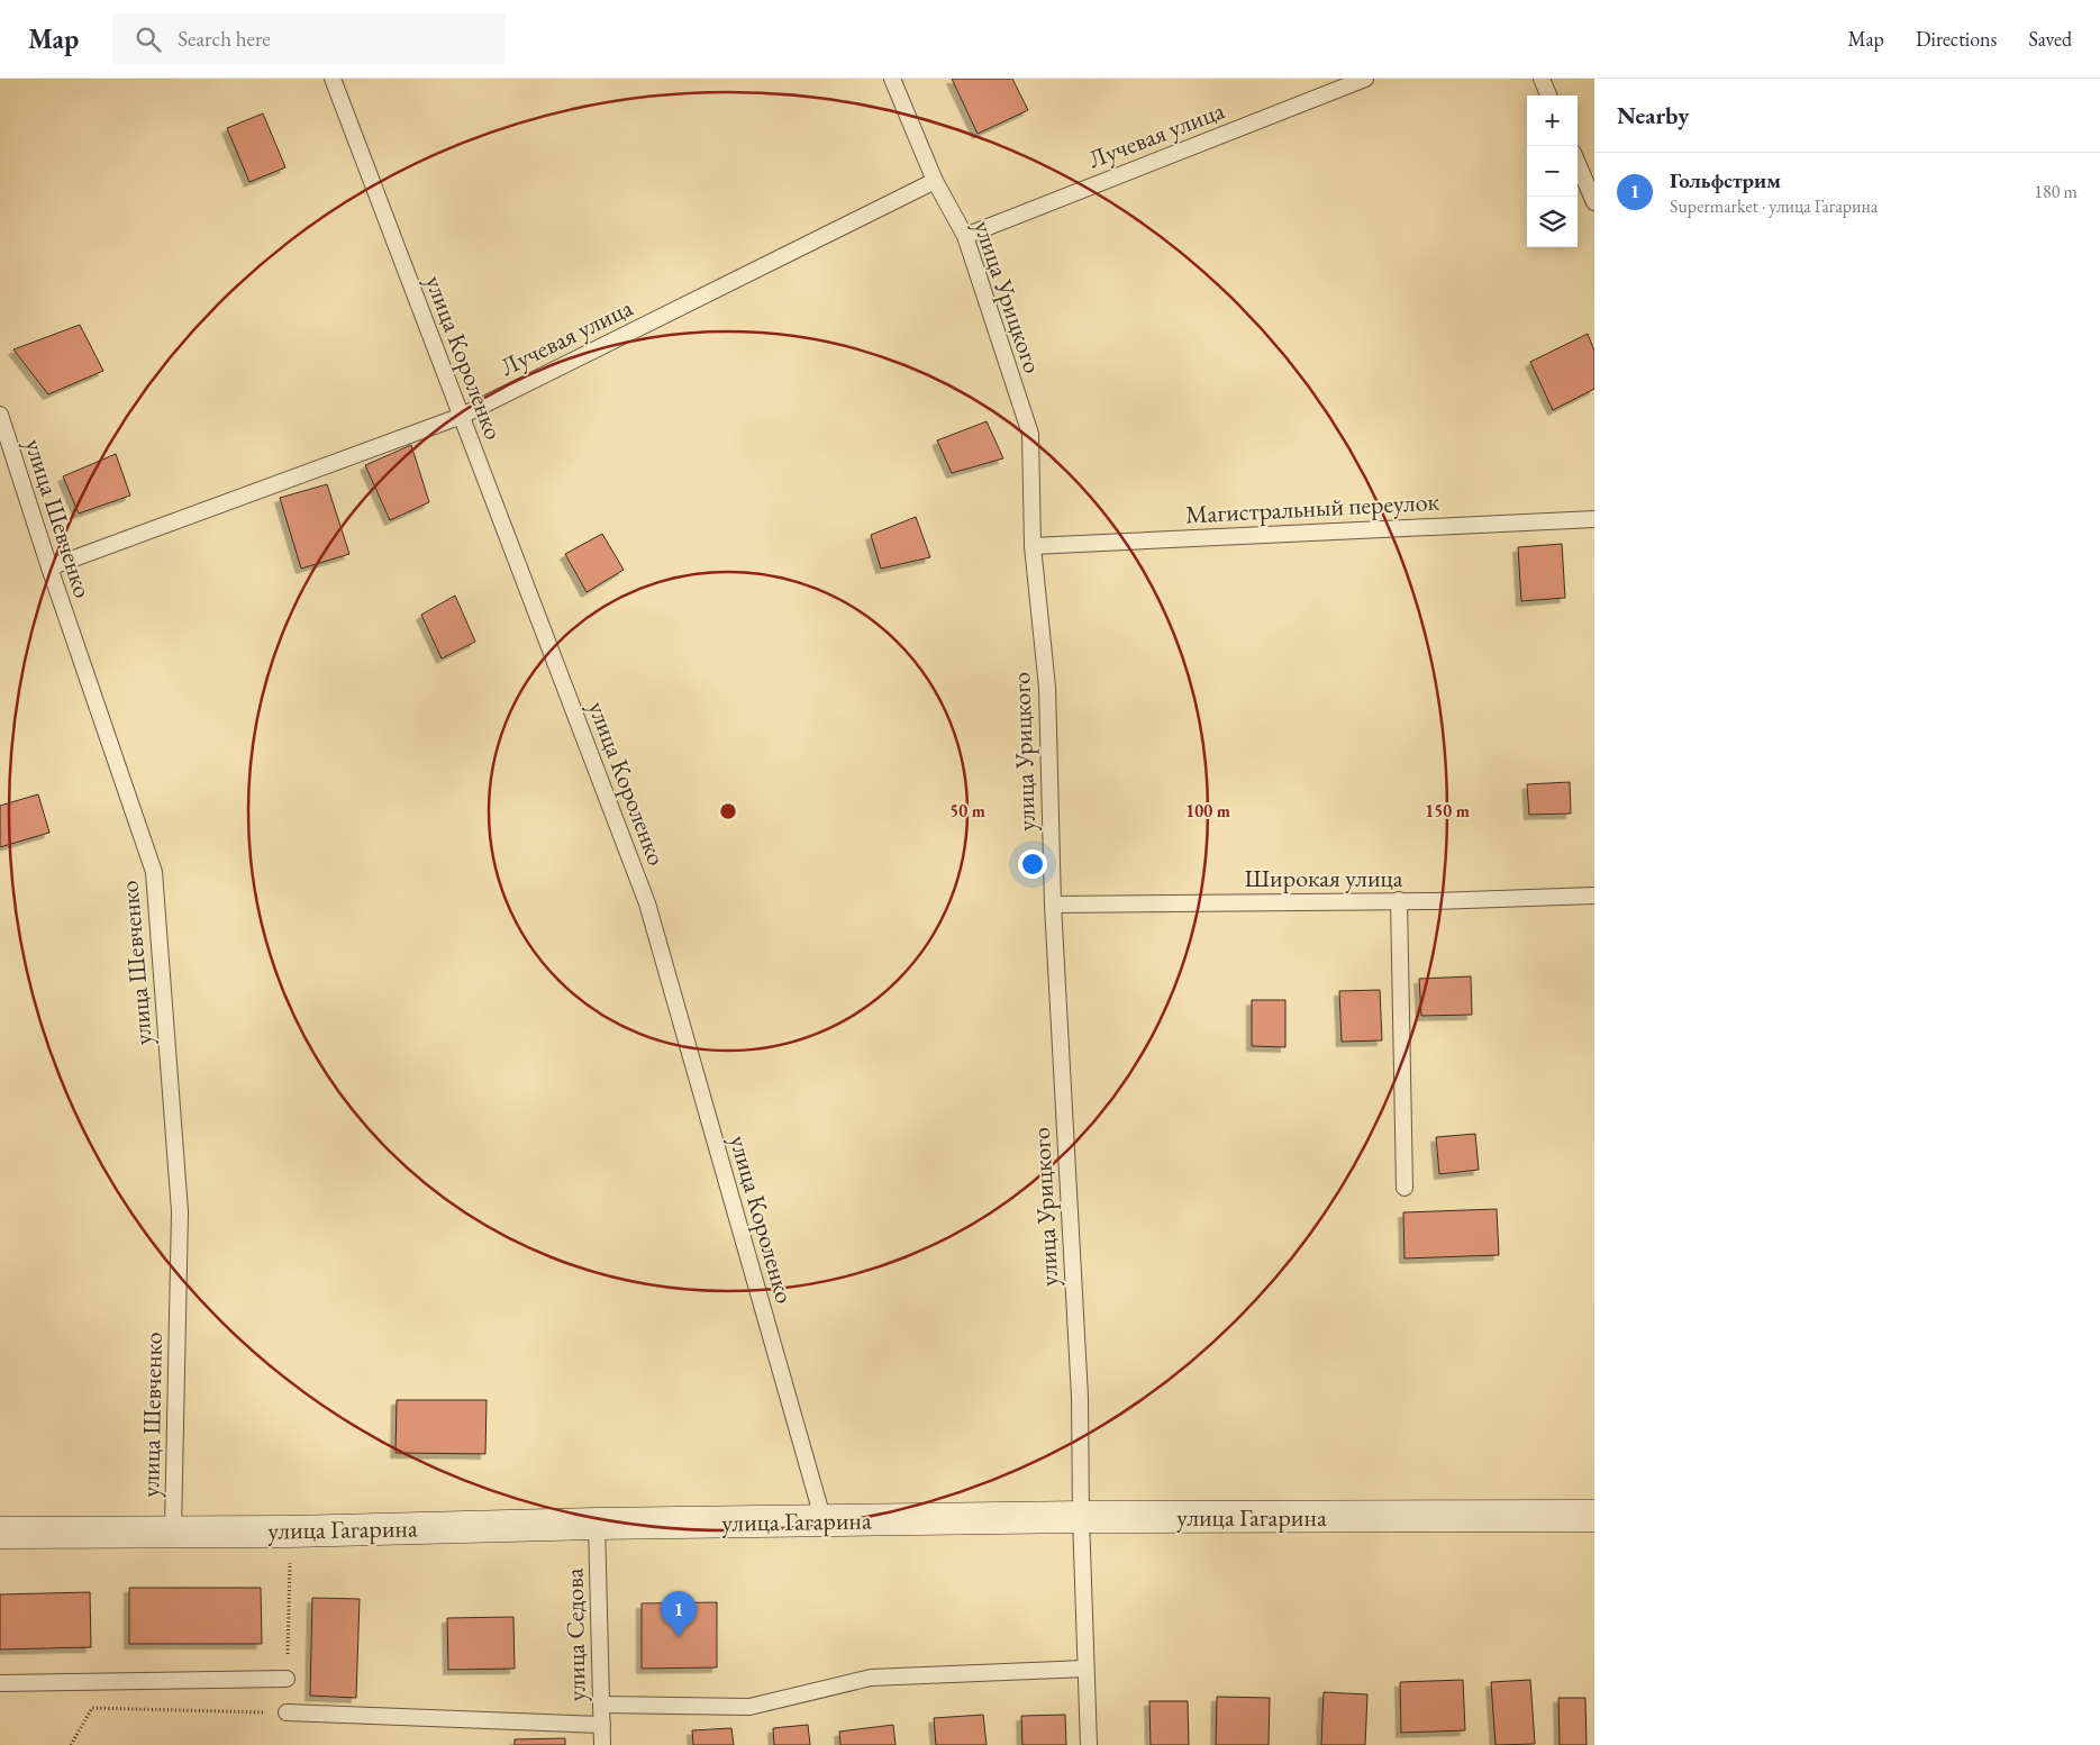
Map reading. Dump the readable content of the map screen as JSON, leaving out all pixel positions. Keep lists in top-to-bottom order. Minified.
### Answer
{"streets":{"main road":["улица Гагарина"],"lane":["Лучевая улица","улица Урицкого","улица Короленко","Магистральный переулок","улица Шевченко","Широкая улица","улица Седова"]},"crossings":[["Лучевая улица","улица Урицкого"],["Лучевая улица","улица Короленко"],["Лучевая улица","улица Шевченко"],["улица Урицкого","Магистральный переулок"],["улица Урицкого","Широкая улица"],["улица Урицкого","улица Гагарина"],["улица Короленко","улица Гагарина"],["улица Шевченко","улица Гагарина"],["улица Гагарина","улица Седова"]],"page":{"header":"Map","search":"Search here","nav":["Map","Directions","Saved"],"heading":"Nearby","map_buttons":["+","−"],"list":[{"mark":"1","name":"Гольфстрим","note":"Supermarket · улица Гагарина","value":"180 m"}],"pins":"1"},"rings":["50 m","100 m","150 m"]}
